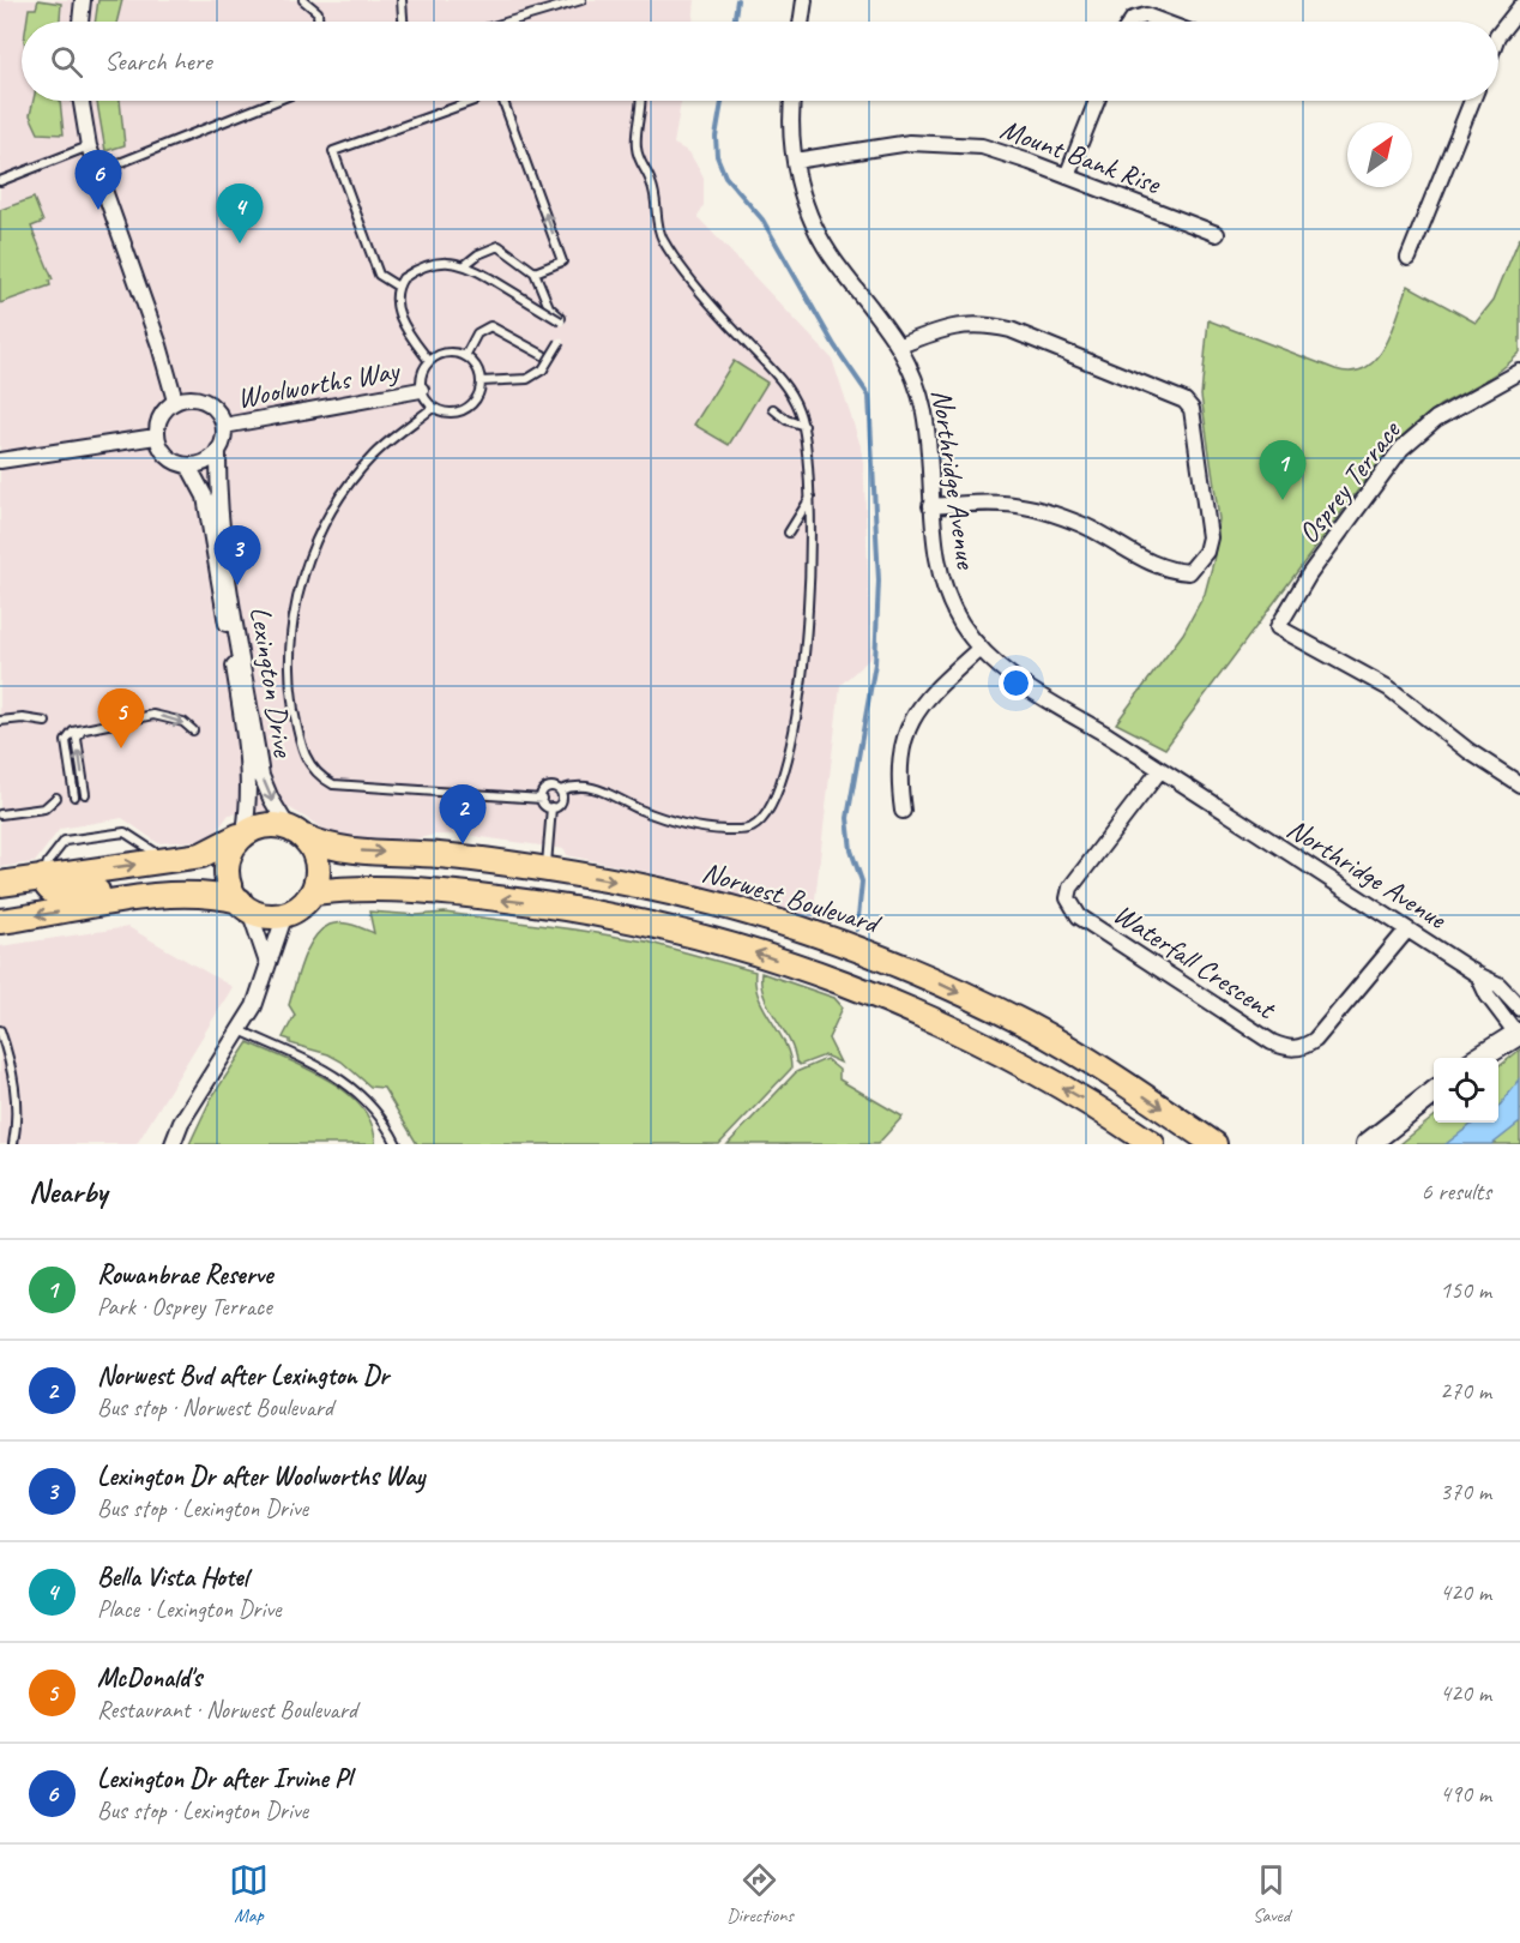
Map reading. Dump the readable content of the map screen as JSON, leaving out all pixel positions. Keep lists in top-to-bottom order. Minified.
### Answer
{"streets":{"main road":["Norwest Boulevard"],"street":["Mount Bank Rise","Woolworths Way","Northridge Avenue","Osprey Terrace","Lexington Drive","Waterfall Crescent"]},"crossings":[["Mount Bank Rise","Northridge Avenue"],["Woolworths Way","Lexington Drive"],["Northridge Avenue","Waterfall Crescent"],["Lexington Drive","Norwest Boulevard"]],"north":"top right","page":{"search":"Search here","pins":["6","4","1","3","5","2"],"heading":["Nearby","6 results"],"list":[{"mark":"1","name":"Rowanbrae Reserve","note":"Park · Osprey Terrace","value":"150 m"},{"mark":"2","name":"Norwest Bvd after Lexington Dr","note":"Bus stop · Norwest Boulevard","value":"270 m"},{"mark":"3","name":"Lexington Dr after Woolworths Way","note":"Bus stop · Lexington Drive","value":"370 m"},{"mark":"4","name":"Bella Vista Hotel","note":"Place · Lexington Drive","value":"420 m"},{"mark":"5","name":"McDonald's","note":"Restaurant · Norwest Boulevard","value":"420 m"},{"mark":"6","name":"Lexington Dr after Irvine Pl","note":"Bus stop · Lexington Drive","value":"490 m"}],"nav":["Map","Directions","Saved"]}}
